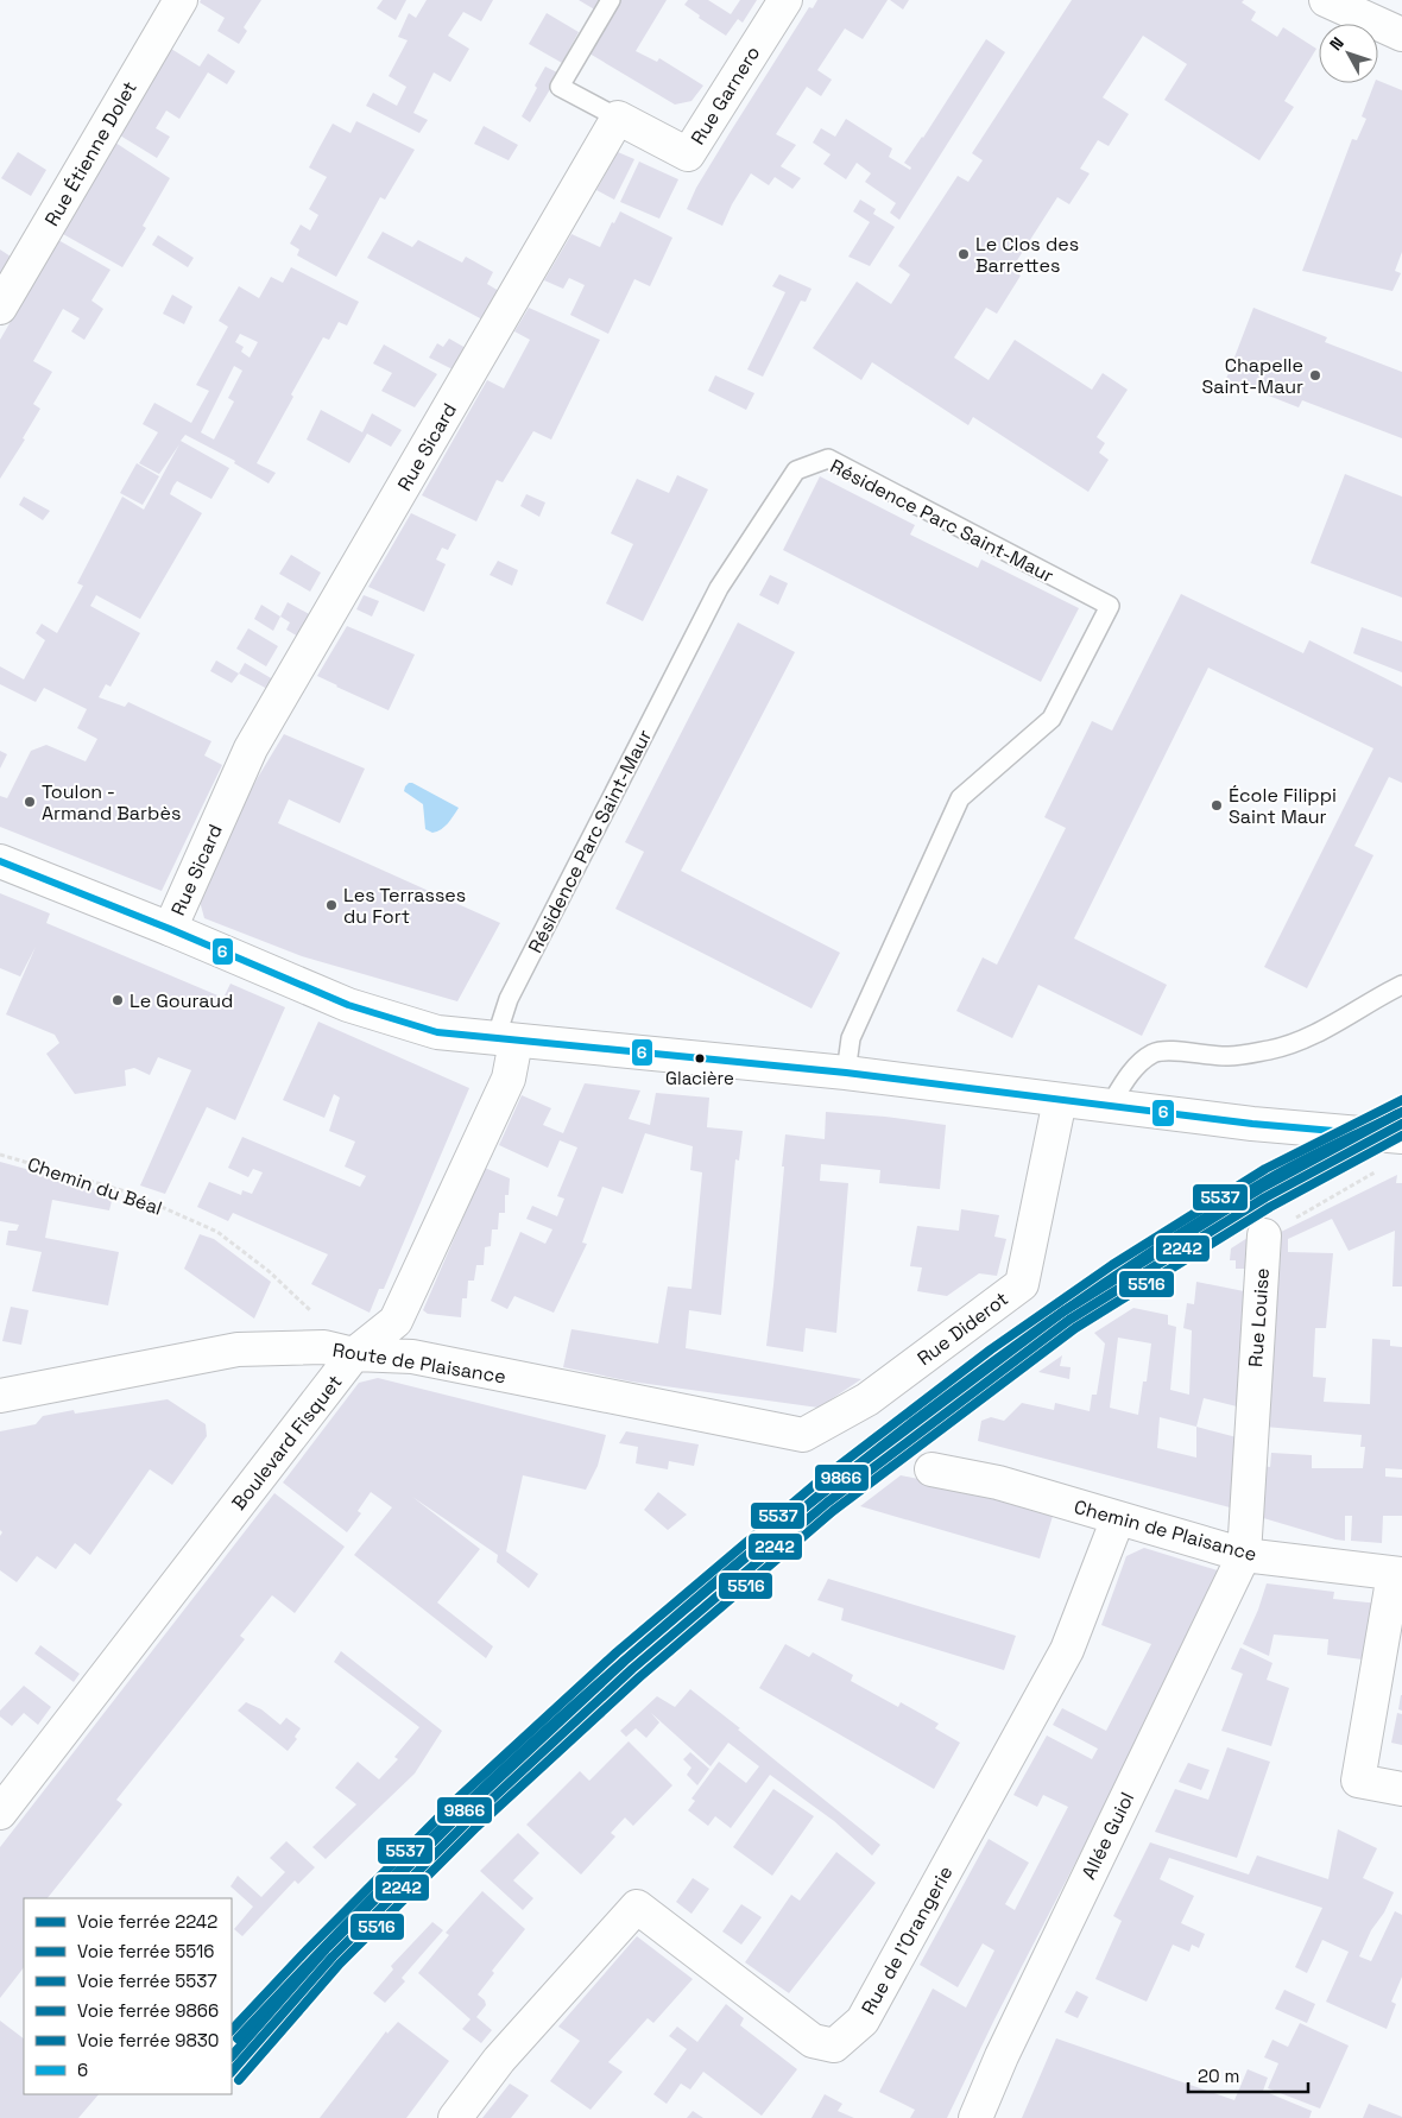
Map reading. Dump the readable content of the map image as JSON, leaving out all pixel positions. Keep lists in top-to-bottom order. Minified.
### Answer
{"streets":{"street":["Rue Garnero","Rue Étienne Dolet","Rue Sicard","Rue Louise","Rue Diderot","Route de Plaisance","Boulevard Fisquet","Chemin de Plaisance","Allée Guiol","Rue de l'Orangerie"],"lane":["Résidence Parc Saint-Maur"],"path":["Chemin du Béal"]},"crossings":[["Rue Garnero","Rue Sicard"],["Résidence Parc Saint-Maur","Boulevard Fisquet"],["Chemin du Béal","Route de Plaisance"],["Chemin du Béal","Boulevard Fisquet"],["Rue Louise","Chemin de Plaisance"],["Rue Louise","Allée Guiol"],["Rue Diderot","Route de Plaisance"],["Route de Plaisance","Boulevard Fisquet"],["Chemin de Plaisance","Allée Guiol"],["Chemin de Plaisance","Rue de l'Orangerie"]],"places":["Le Clos des Barrettes","Chapelle Saint-Maur","Toulon - Armand Barbès","École Filippi Saint Maur","Les Terrasses du Fort","Le Gouraud","Glacière"],"lines":["transit line 6","rail line 5537","rail line 9830","rail line 9866","rail line 2242","rail line 5516"],"legend":["Voie ferrée 2242","Voie ferrée 5516","Voie ferrée 5537","Voie ferrée 9866","Voie ferrée 9830","6"],"scale_bar":"20 m","north":"top left"}
